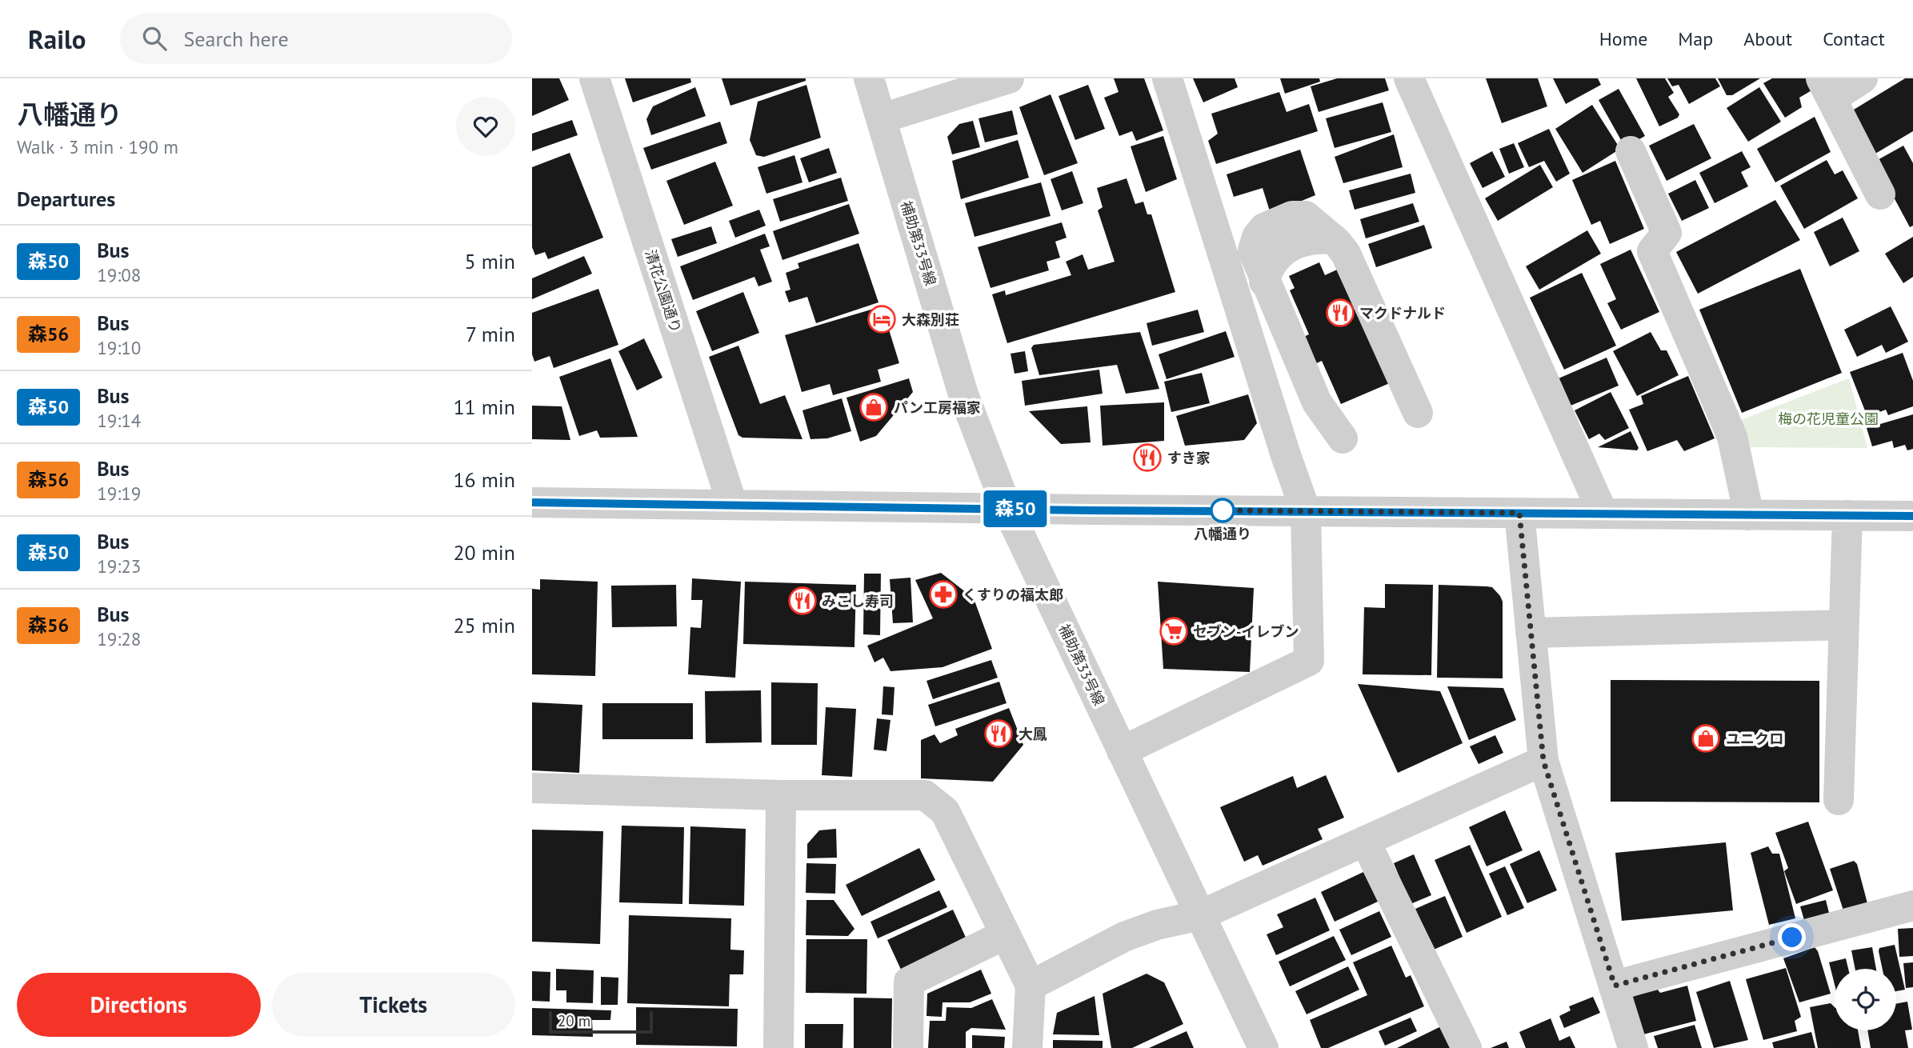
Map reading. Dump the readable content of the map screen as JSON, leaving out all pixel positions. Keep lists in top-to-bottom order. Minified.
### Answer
{"streets":{"street":["補助第33号線","清花公園通り"]},"parks":["梅の花児童公園"],"places":{"restaurant":["マクドナルド","すき家","みこし寿司","大鳳"],"hotel":["大森別荘"],"shop":["パン工房福家","ユニクロ"],"other":["八幡通り"],"pharmacy":["くすりの福太郎"],"supermarket":["セブン-イレブン"]},"lines":["bus line 森50"],"scale_bar":"20 m","page":{"header":"Railo","search":"Search here","nav":["Home","Map","About","Contact"],"heading":[["八幡通り","Walk · 3 min · 190 m"],"Departures"],"on_map":"森50","list":[{"mark":"森50","name":"Bus","note":"19:08","value":"5 min"},{"mark":"森56","name":"Bus","note":"19:10","value":"7 min"},{"mark":"森50","name":"Bus","note":"19:14","value":"11 min"},{"mark":"森56","name":"Bus","note":"19:19","value":"16 min"},{"mark":"森50","name":"Bus","note":"19:23","value":"20 min"},{"mark":"森56","name":"Bus","note":"19:28","value":"25 min"}],"buttons":["Directions","Tickets"],"scale":"20 m"}}
